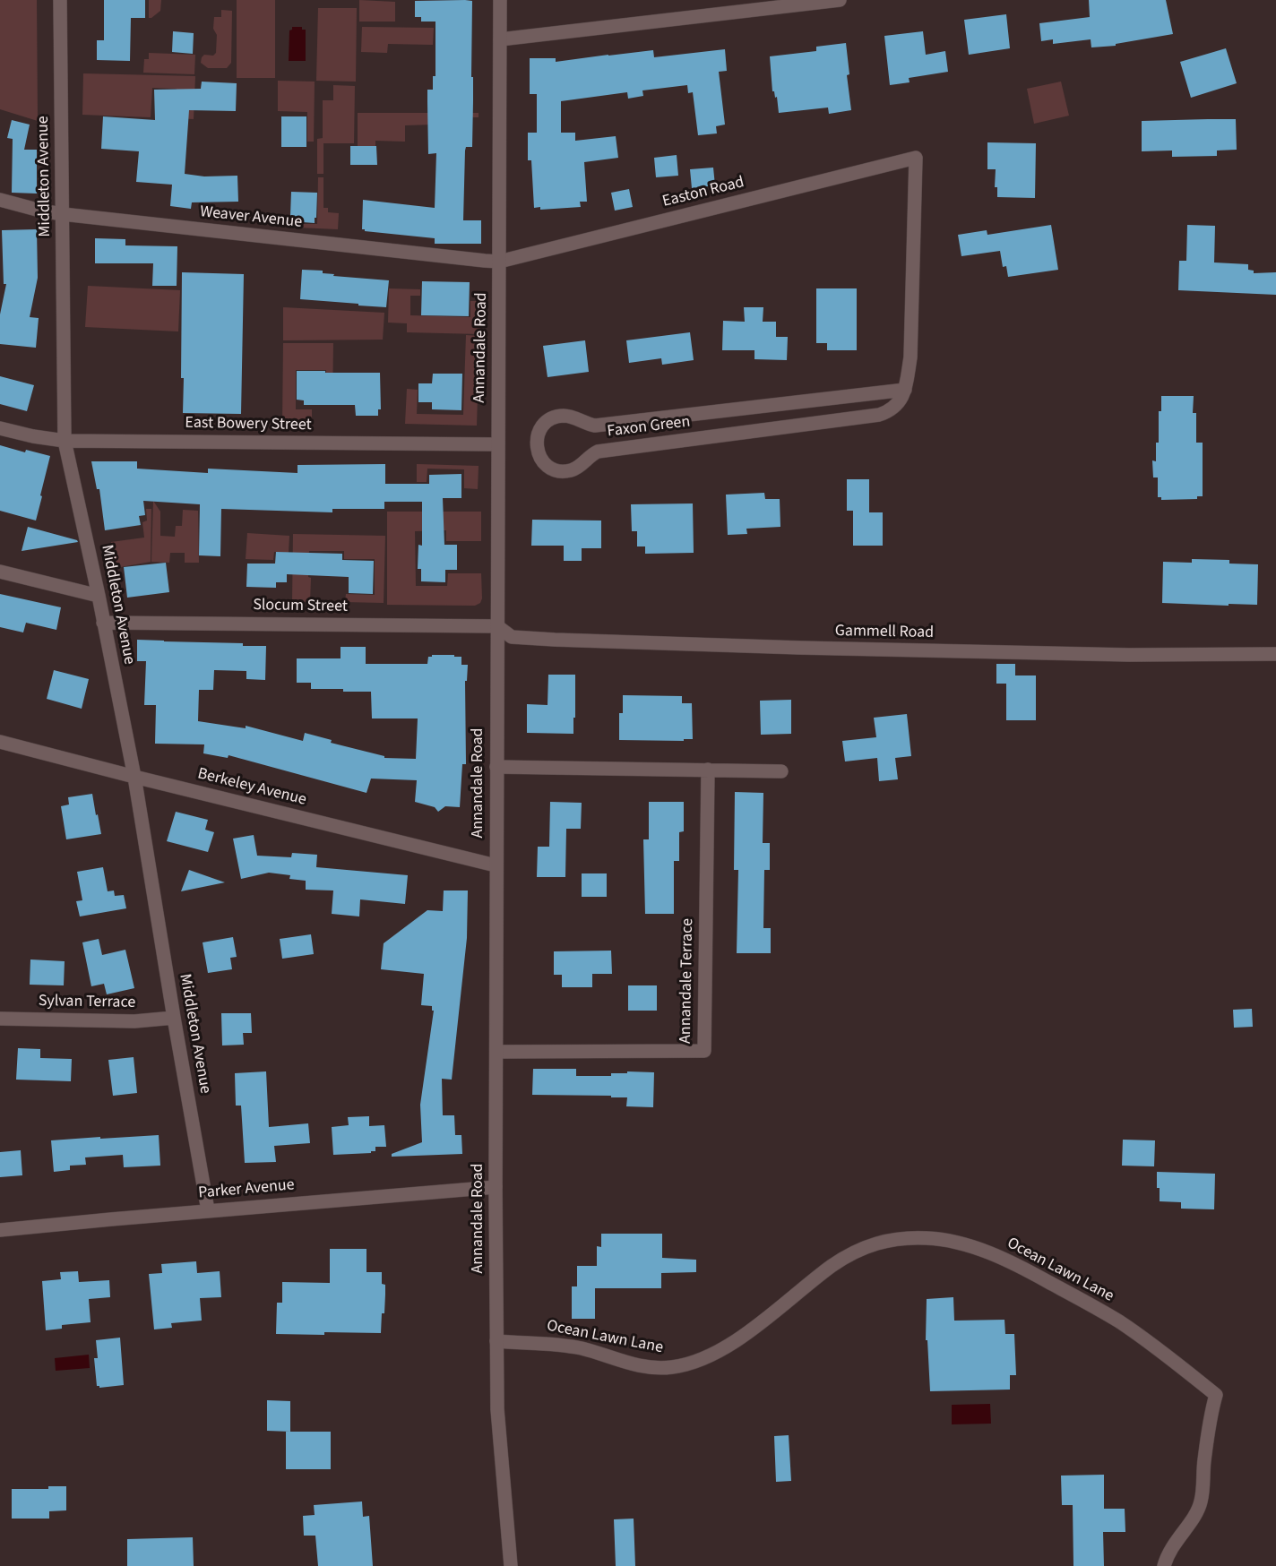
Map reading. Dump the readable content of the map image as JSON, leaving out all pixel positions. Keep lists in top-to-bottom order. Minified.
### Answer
{"streets":{"street":["Middleton Avenue","Easton Road","Weaver Avenue","Annandale Road","East Bowery Street","Faxon Green","Slocum Street","Gammell Road","Berkeley Avenue","Annandale Terrace","Sylvan Terrace","Parker Avenue","Ocean Lawn Lane"]},"crossings":[["Middleton Avenue","Weaver Avenue"],["Middleton Avenue","East Bowery Street"],["Middleton Avenue","Slocum Street"],["Middleton Avenue","Berkeley Avenue"],["Middleton Avenue","Sylvan Terrace"],["Middleton Avenue","Parker Avenue"],["Easton Road","Weaver Avenue"],["Easton Road","Annandale Road"],["Easton Road","Faxon Green"],["Weaver Avenue","Annandale Road"],["Annandale Road","East Bowery Street"],["Annandale Road","Slocum Street"],["Annandale Road","Gammell Road"],["Annandale Road","Berkeley Avenue"],["Annandale Road","Annandale Terrace"],["Annandale Road","Parker Avenue"],["Annandale Road","Ocean Lawn Lane"],["Slocum Street","Gammell Road"]]}
